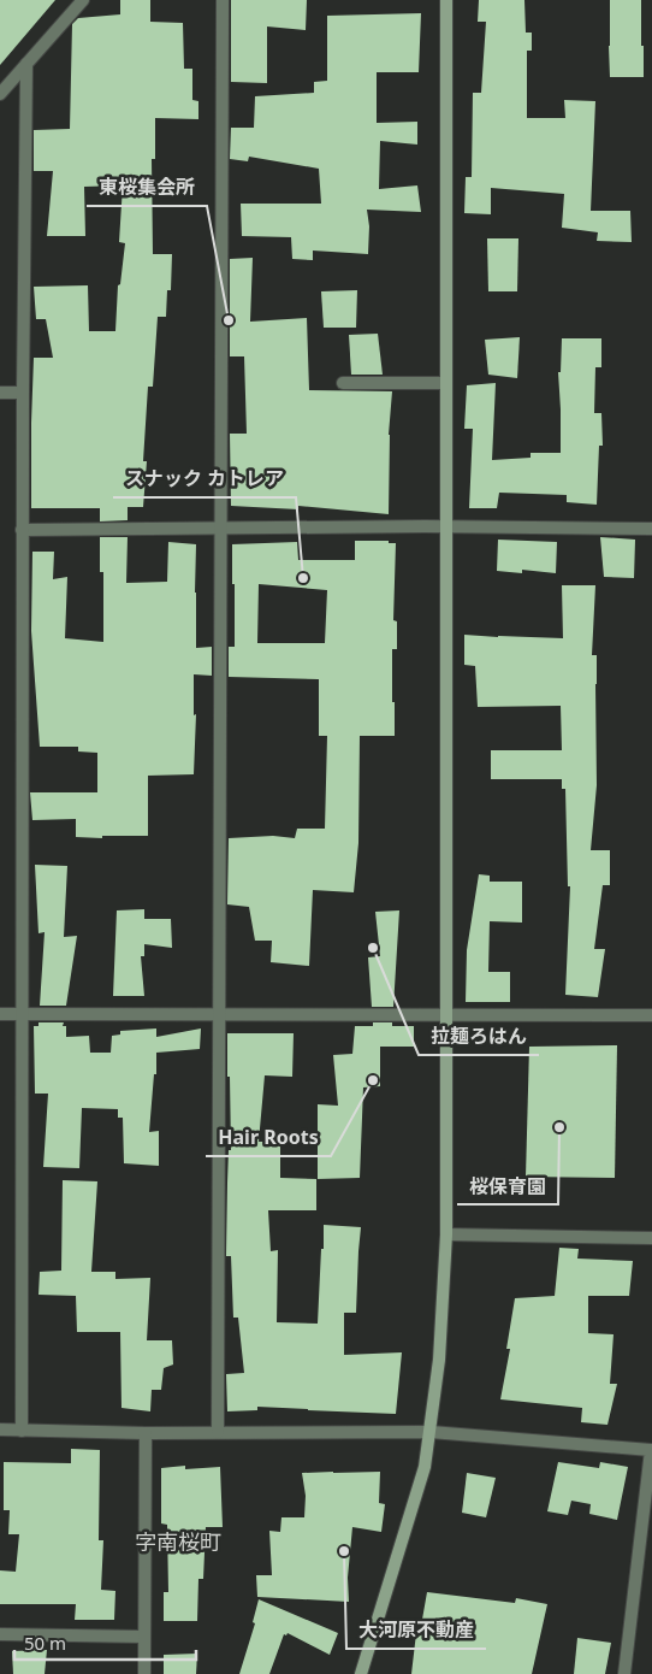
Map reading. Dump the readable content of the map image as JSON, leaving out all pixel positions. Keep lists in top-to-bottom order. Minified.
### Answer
{"districts":["字南桜町"],"places":["東桜集会所","スナック カトレア","拉麺ろはん","Hair Roots","桜保育園","大河原不動産"],"scale_bar":"50 m"}
